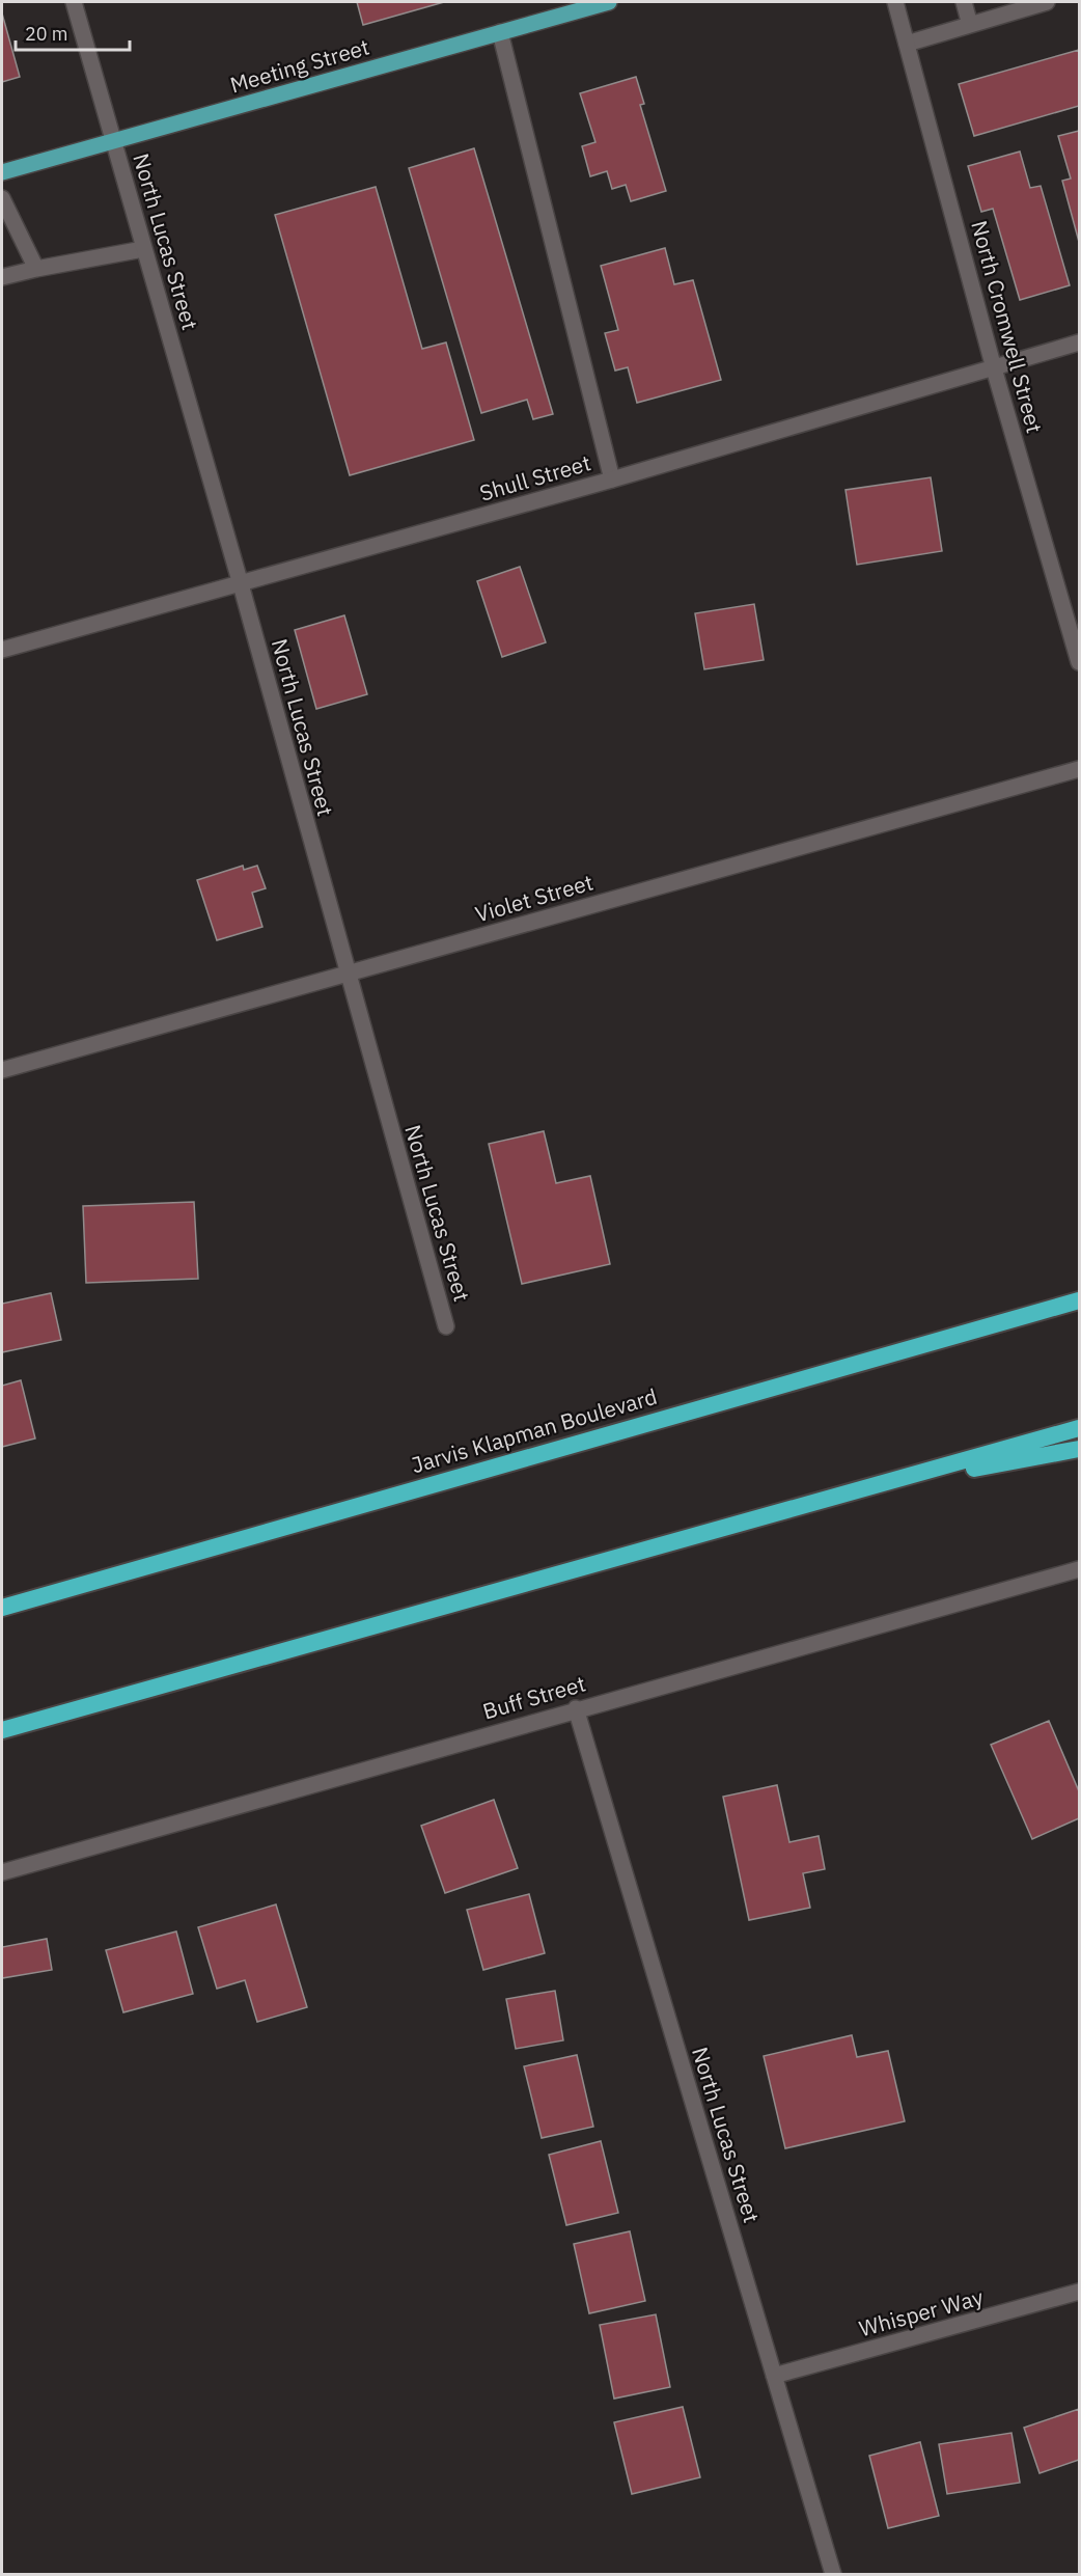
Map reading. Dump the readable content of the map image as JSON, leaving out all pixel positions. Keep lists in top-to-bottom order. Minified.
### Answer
{"streets":{"highway":["Jarvis Klapman Boulevard"],"main road":["Meeting Street"],"street":["North Lucas Street","North Cromwell Street","Shull Street","Violet Street","Buff Street","Whisper Way"]},"crossings":[["Meeting Street","North Lucas Street"],["North Lucas Street","Shull Street"],["North Lucas Street","Violet Street"],["North Lucas Street","Buff Street"],["North Lucas Street","Whisper Way"],["North Cromwell Street","Shull Street"]],"scale_bar":"20 m"}
